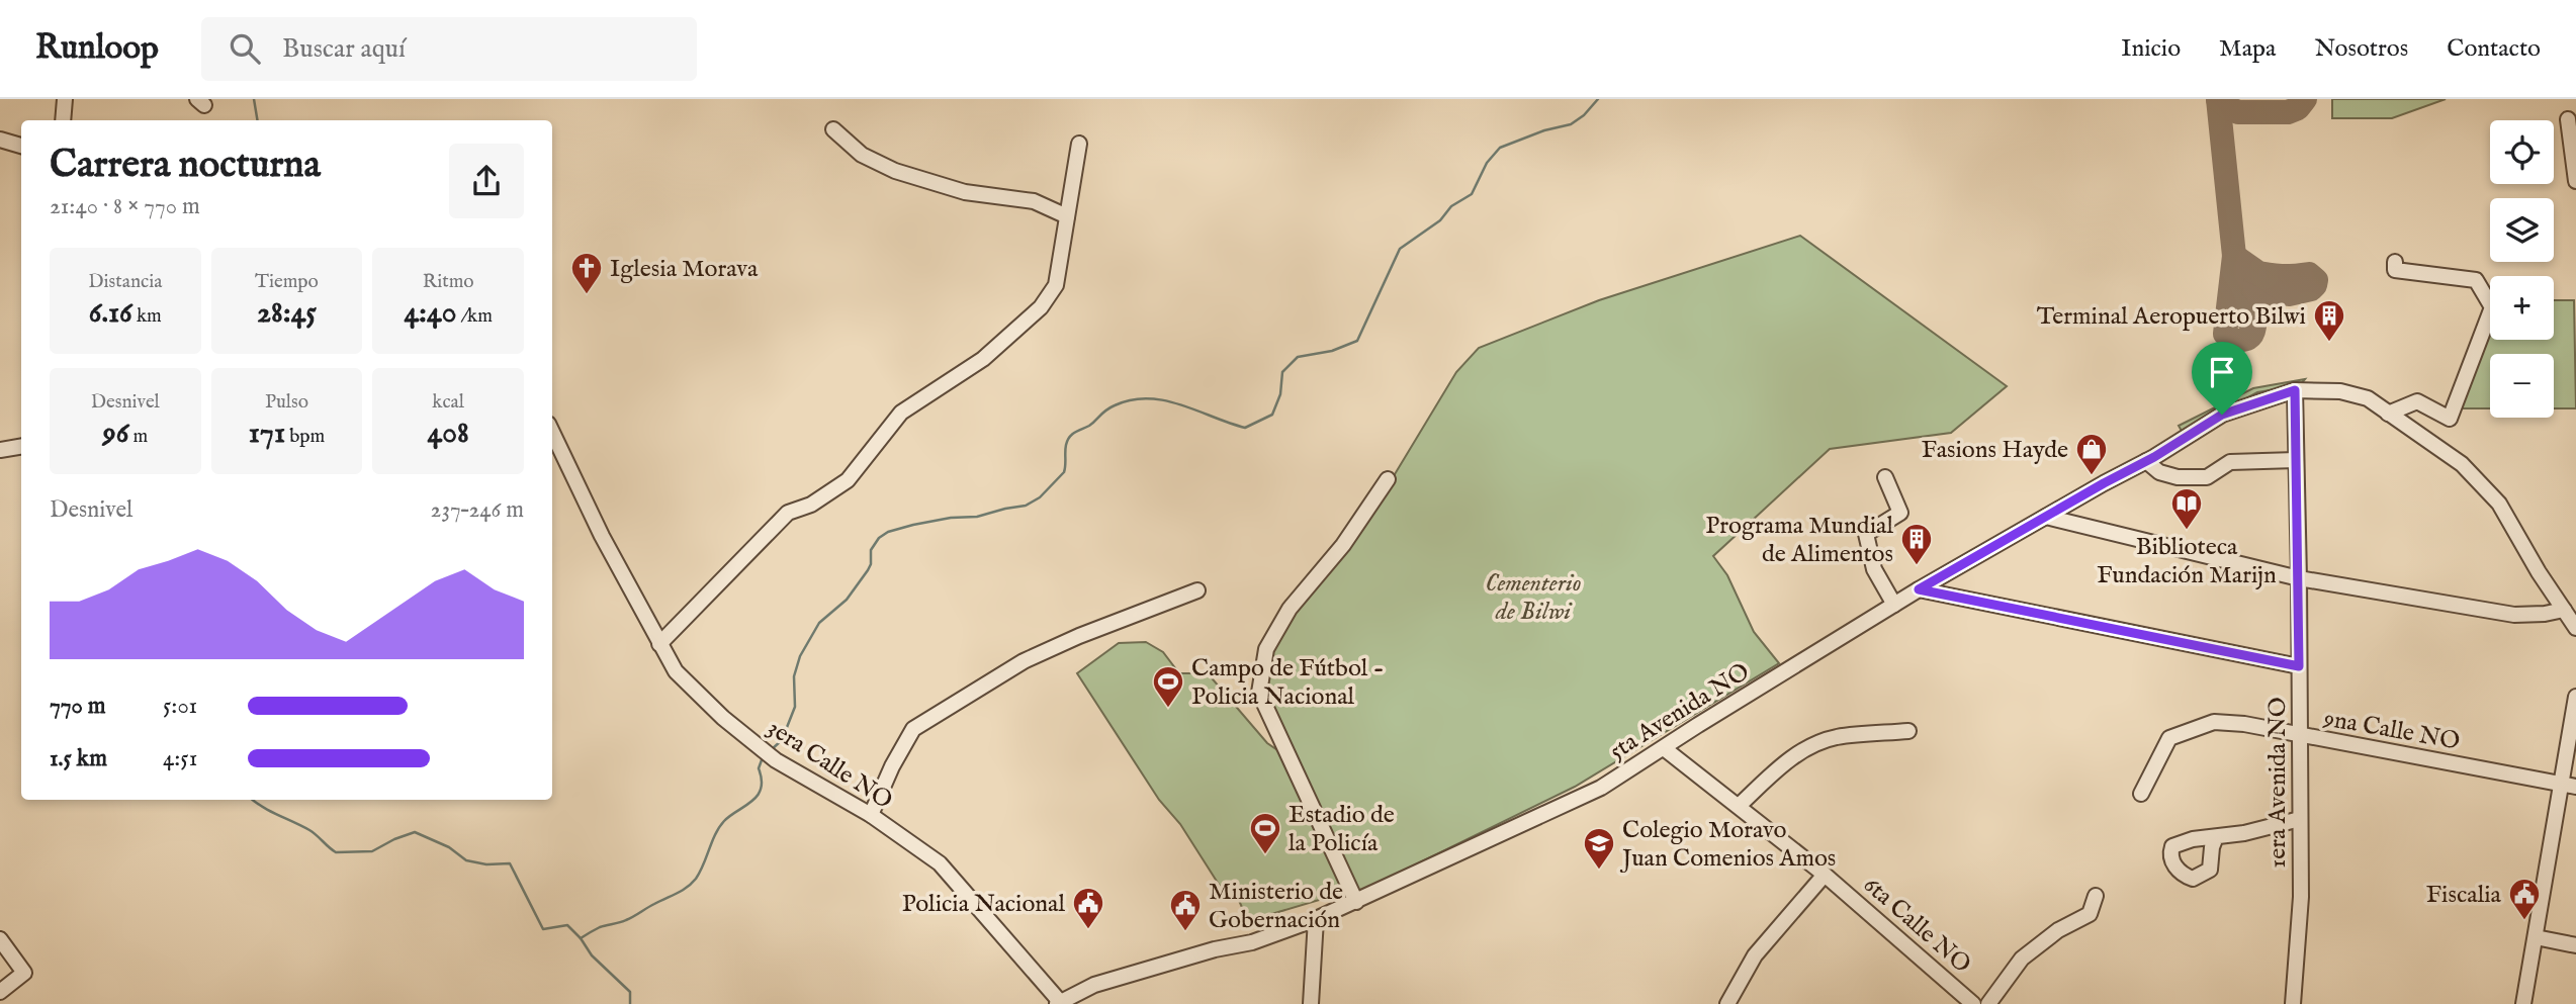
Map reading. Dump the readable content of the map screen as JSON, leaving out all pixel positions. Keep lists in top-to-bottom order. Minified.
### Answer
{"streets":{"street":["5ta Avenida NO","9na Calle NO","3era Calle NO","1era Avenida NO","6ta Calle NO"]},"crossings":[["5ta Avenida NO","3era Calle NO"],["5ta Avenida NO","1era Avenida NO"],["5ta Avenida NO","6ta Calle NO"],["9na Calle NO","1era Avenida NO"]],"parks":["Cementerio de Bilwi"],"places":{"church":["Iglesia Morava"],"building":["Terminal Aeropuerto Bilwi","Programa Mundial de Alimentos"],"shop":["Fasions Hayde"],"library":["Biblioteca Fundación Marijn"],"sports":["Campo de Fútbol - Policia Nacional","Estadio de la Policía"],"school or university":["Colegio Moravo Juan Comenios Amos"],"public building":["Fiscalia","Policia Nacional","Ministerio de Gobernación"]},"page":{"header":"Runloop","search":"Buscar aquí","nav":["Inicio","Mapa","Nosotros","Contacto"],"map_buttons":["+","−"],"heading":["Carrera nocturna","21:40 · 8 × 770 m"],"stats":[["Distancia","6.16 km"],["Tiempo","28:45"],["Ritmo","4:40 /km"],["Desnivel","96 m"],["Pulso","171 bpm"],["kcal","408"]],"chart":["Desnivel","237–246 m"],"list":[{"name":"770 m","note":"5:01"},{"name":"1.5 km","note":"4:51"}]}}
